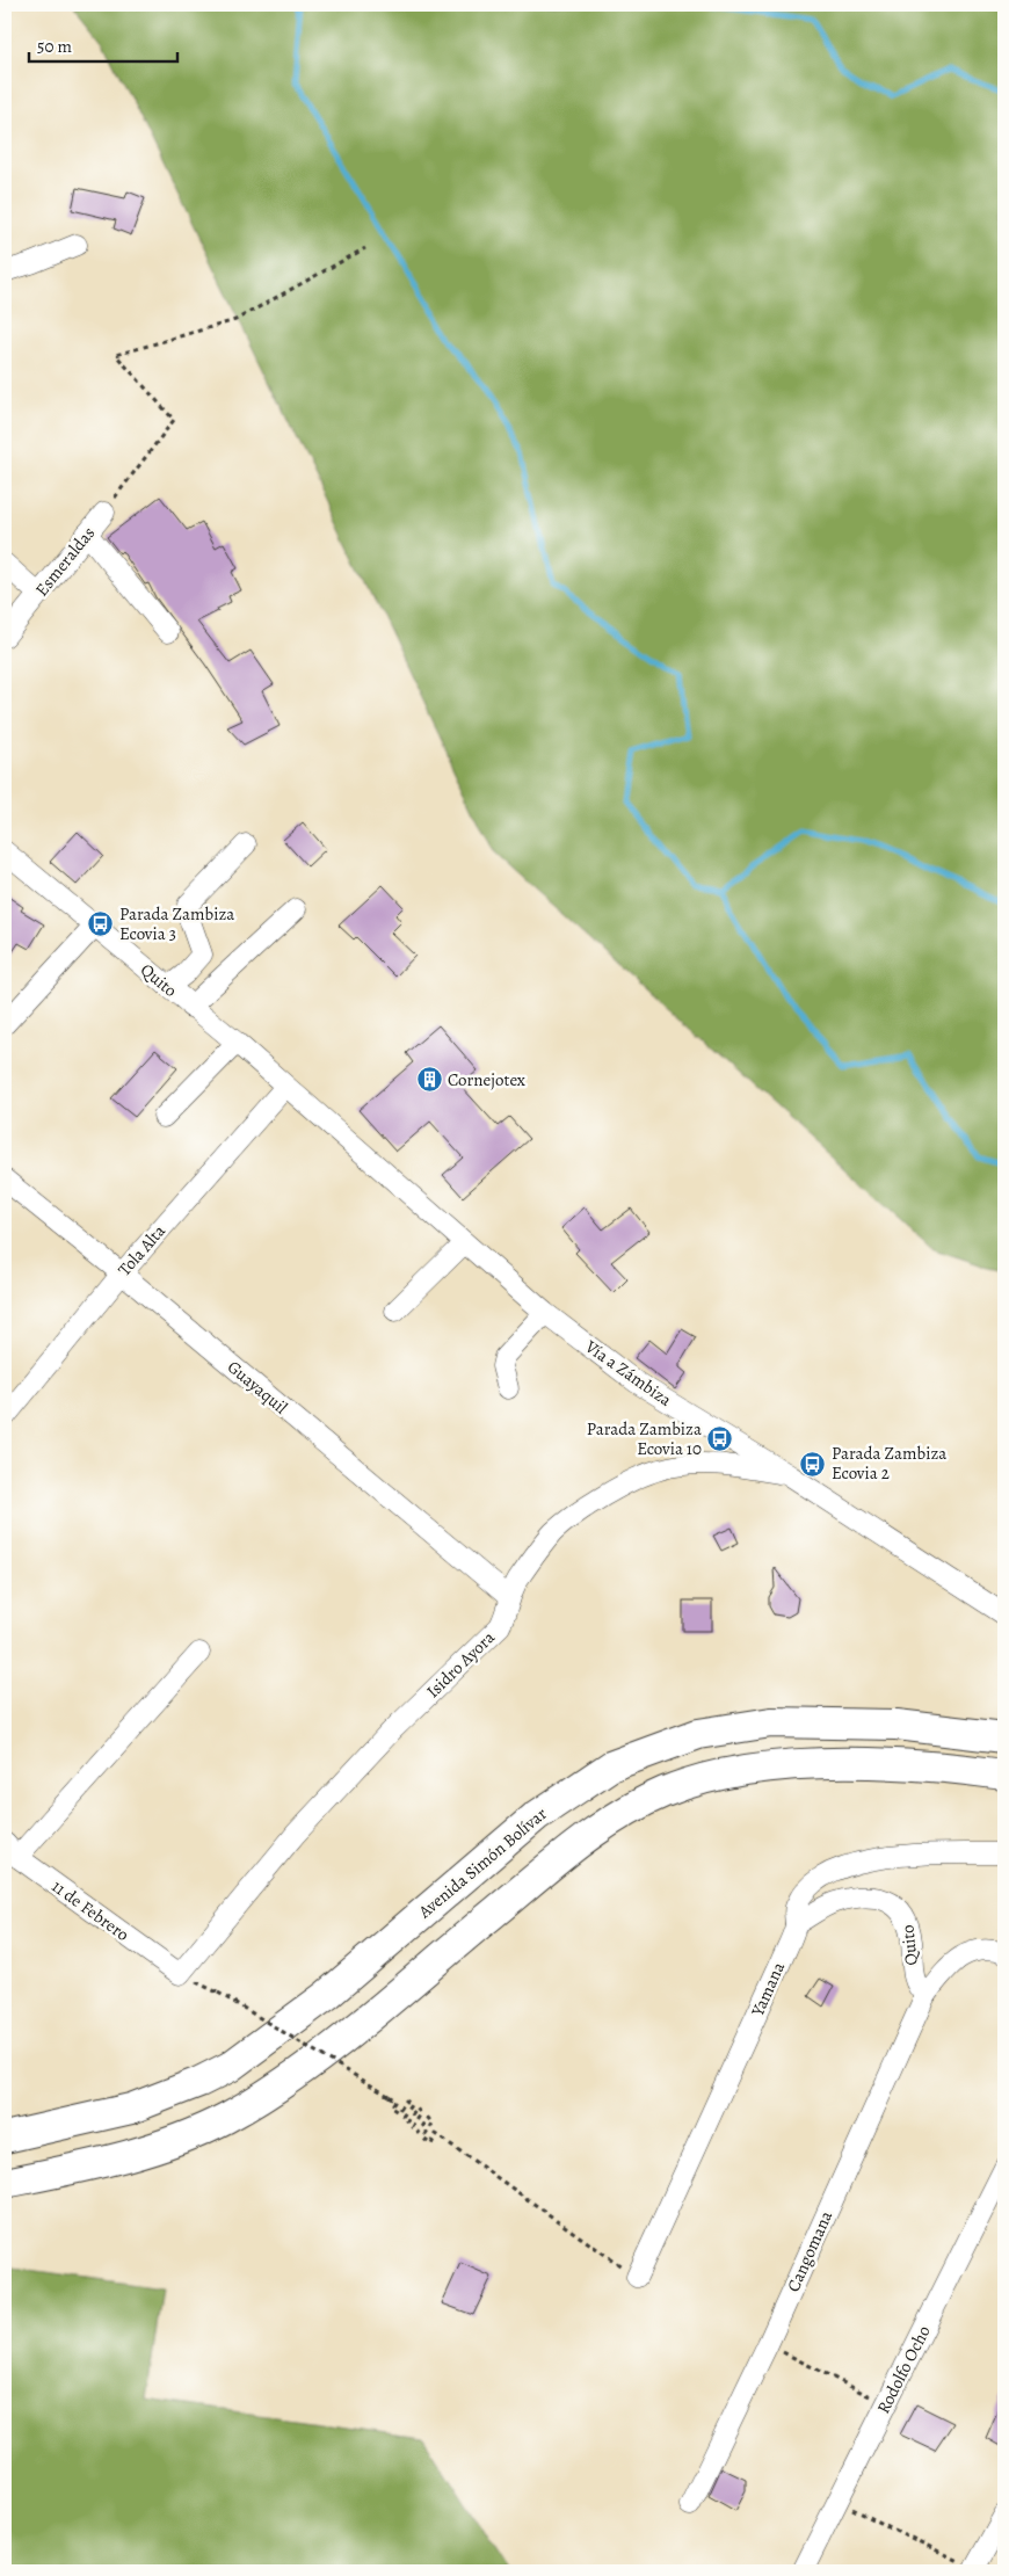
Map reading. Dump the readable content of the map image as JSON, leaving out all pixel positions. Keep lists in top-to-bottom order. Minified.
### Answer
{"streets":{"highway":["Avenida Simón Bolívar"],"street":["Esmeraldas","Quito","Tola Alta","Vía a Zámbiza","Guayaquil","Isidro Ayora","11 de Febrero","Yamana","Cangomana","Rodolfo Ocho"]},"crossings":[["Quito","Tola Alta"],["Quito","Vía a Zámbiza"],["Quito","Yamana"],["Quito","Cangomana"],["Tola Alta","Vía a Zámbiza"],["Tola Alta","Guayaquil"],["Vía a Zámbiza","Isidro Ayora"],["Guayaquil","Isidro Ayora"],["Isidro Ayora","11 de Febrero"]],"places":{"bus stop":["Parada Zambiza Ecovia 3","Parada Zambiza Ecovia 10","Parada Zambiza Ecovia 2"],"building":["Cornejotex"]},"scale_bar":"50 m"}
